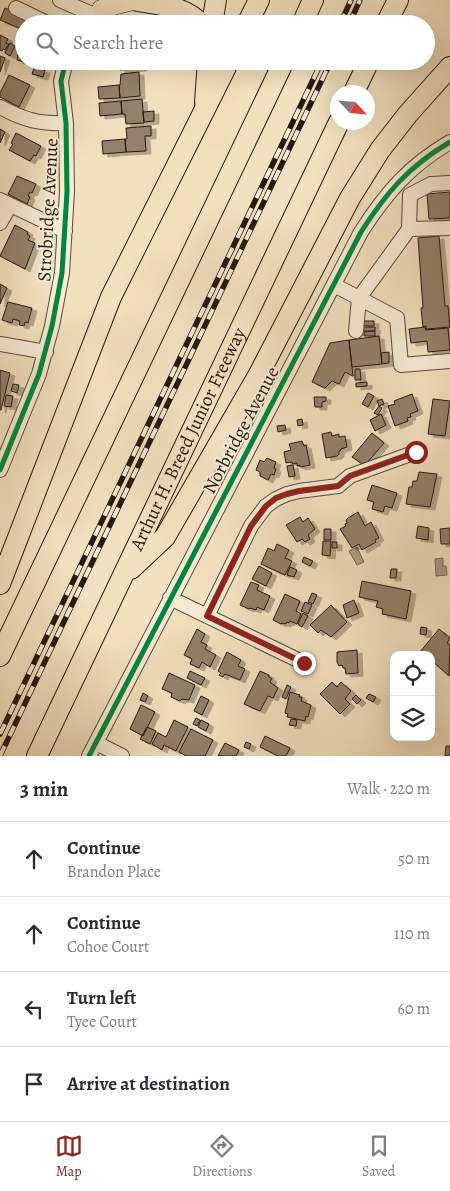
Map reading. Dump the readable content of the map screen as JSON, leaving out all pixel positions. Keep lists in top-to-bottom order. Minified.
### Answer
{"streets":{"highway":["Arthur H. Breed Junior Freeway"],"street":["Strobridge Avenue","Norbridge Avenue"]},"north":"bottom right","page":{"search":"Search here","heading":["3 min","Walk · 220 m"],"list":[["Continue","Brandon Place","50 m"],["Continue","Cohoe Court","110 m"],["Turn left","Tyee Court","60 m"],"Arrive at destination"],"nav":["Map","Directions","Saved"]}}
